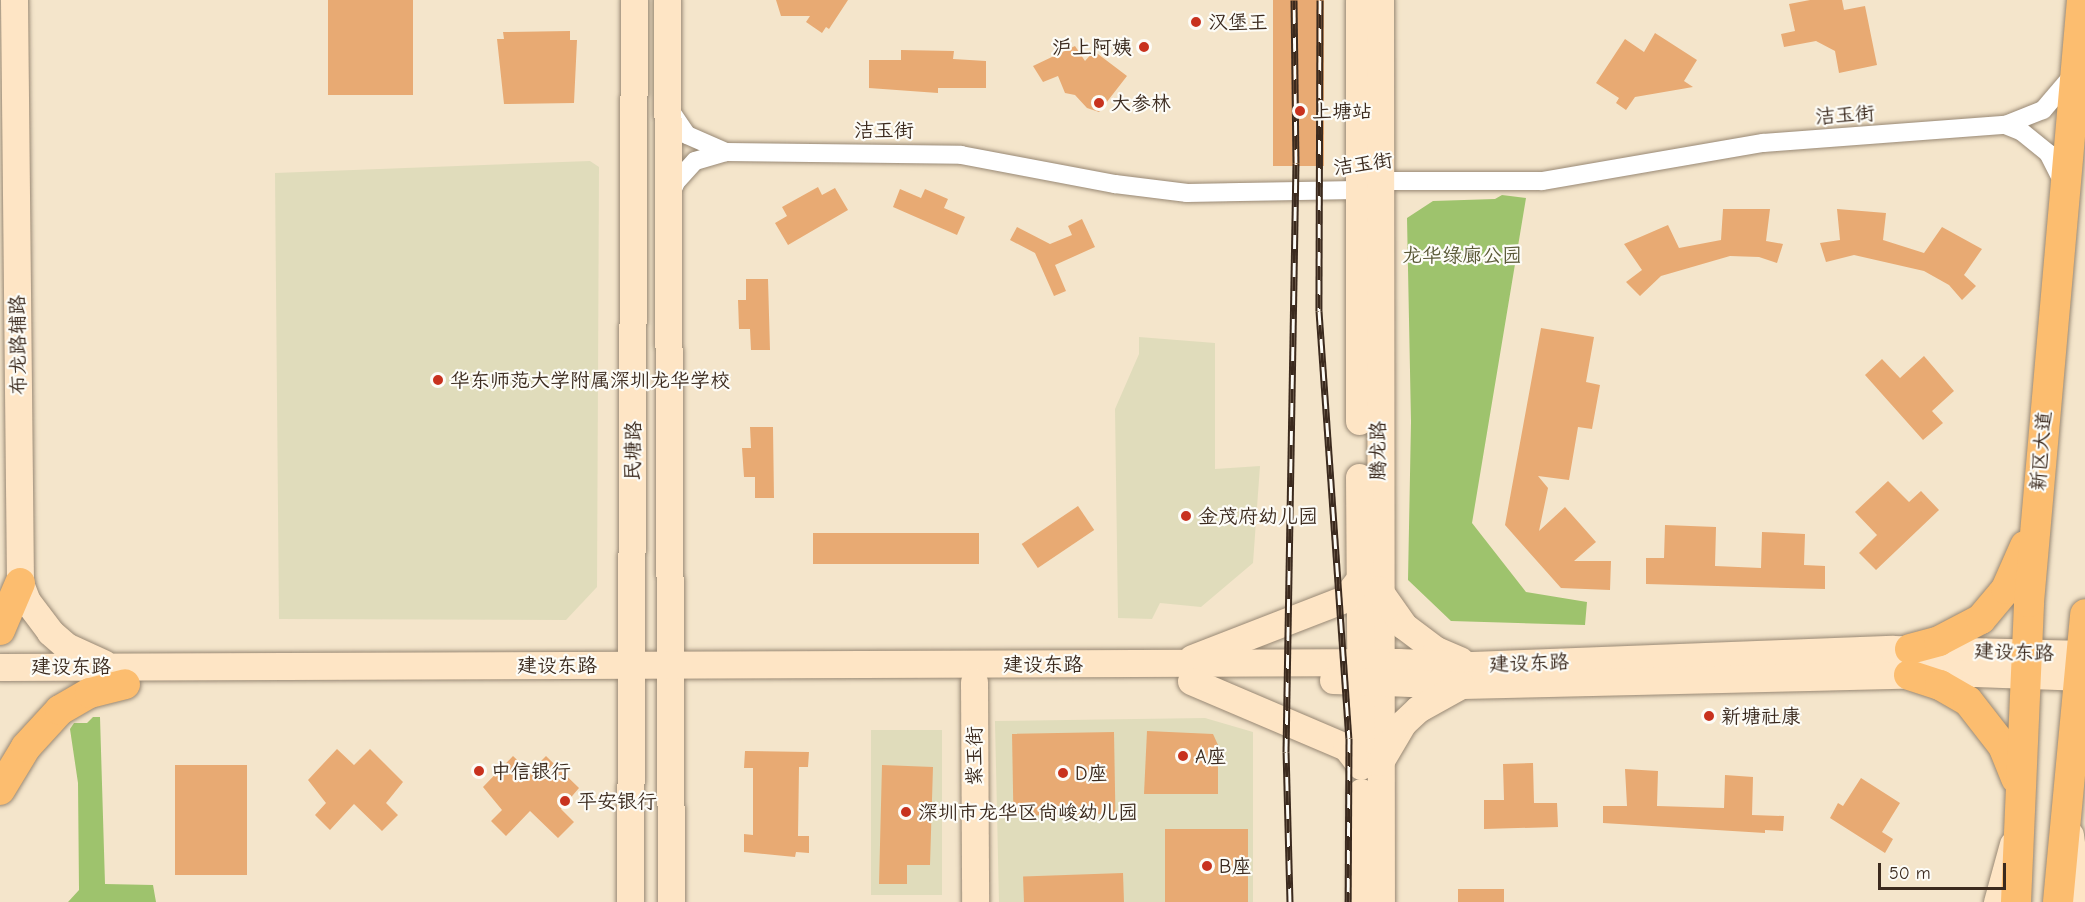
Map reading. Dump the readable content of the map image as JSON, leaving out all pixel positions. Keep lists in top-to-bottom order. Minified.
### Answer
{"streets":{"main road":["布龙路辅路","民塘路","腾龙路","新区大道","建设东路","紫玉街"],"street":["洁玉街"]},"crossings":[["洁玉街","腾龙路"],["洁玉街","新区大道"],["民塘路","建设东路"],["腾龙路","建设东路"],["新区大道","建设东路"],["建设东路","紫玉街"]],"parks":["龙华绿廊公园"],"places":["汉堡王","沪上阿姨","大参林","上塘站","华东师范大学附属深圳龙华学校","金茂府幼儿园","新塘社康","A座","中信银行","D座","平安银行","深圳市龙华区尚峻幼儿园","B座"],"scale_bar":"50 m"}
